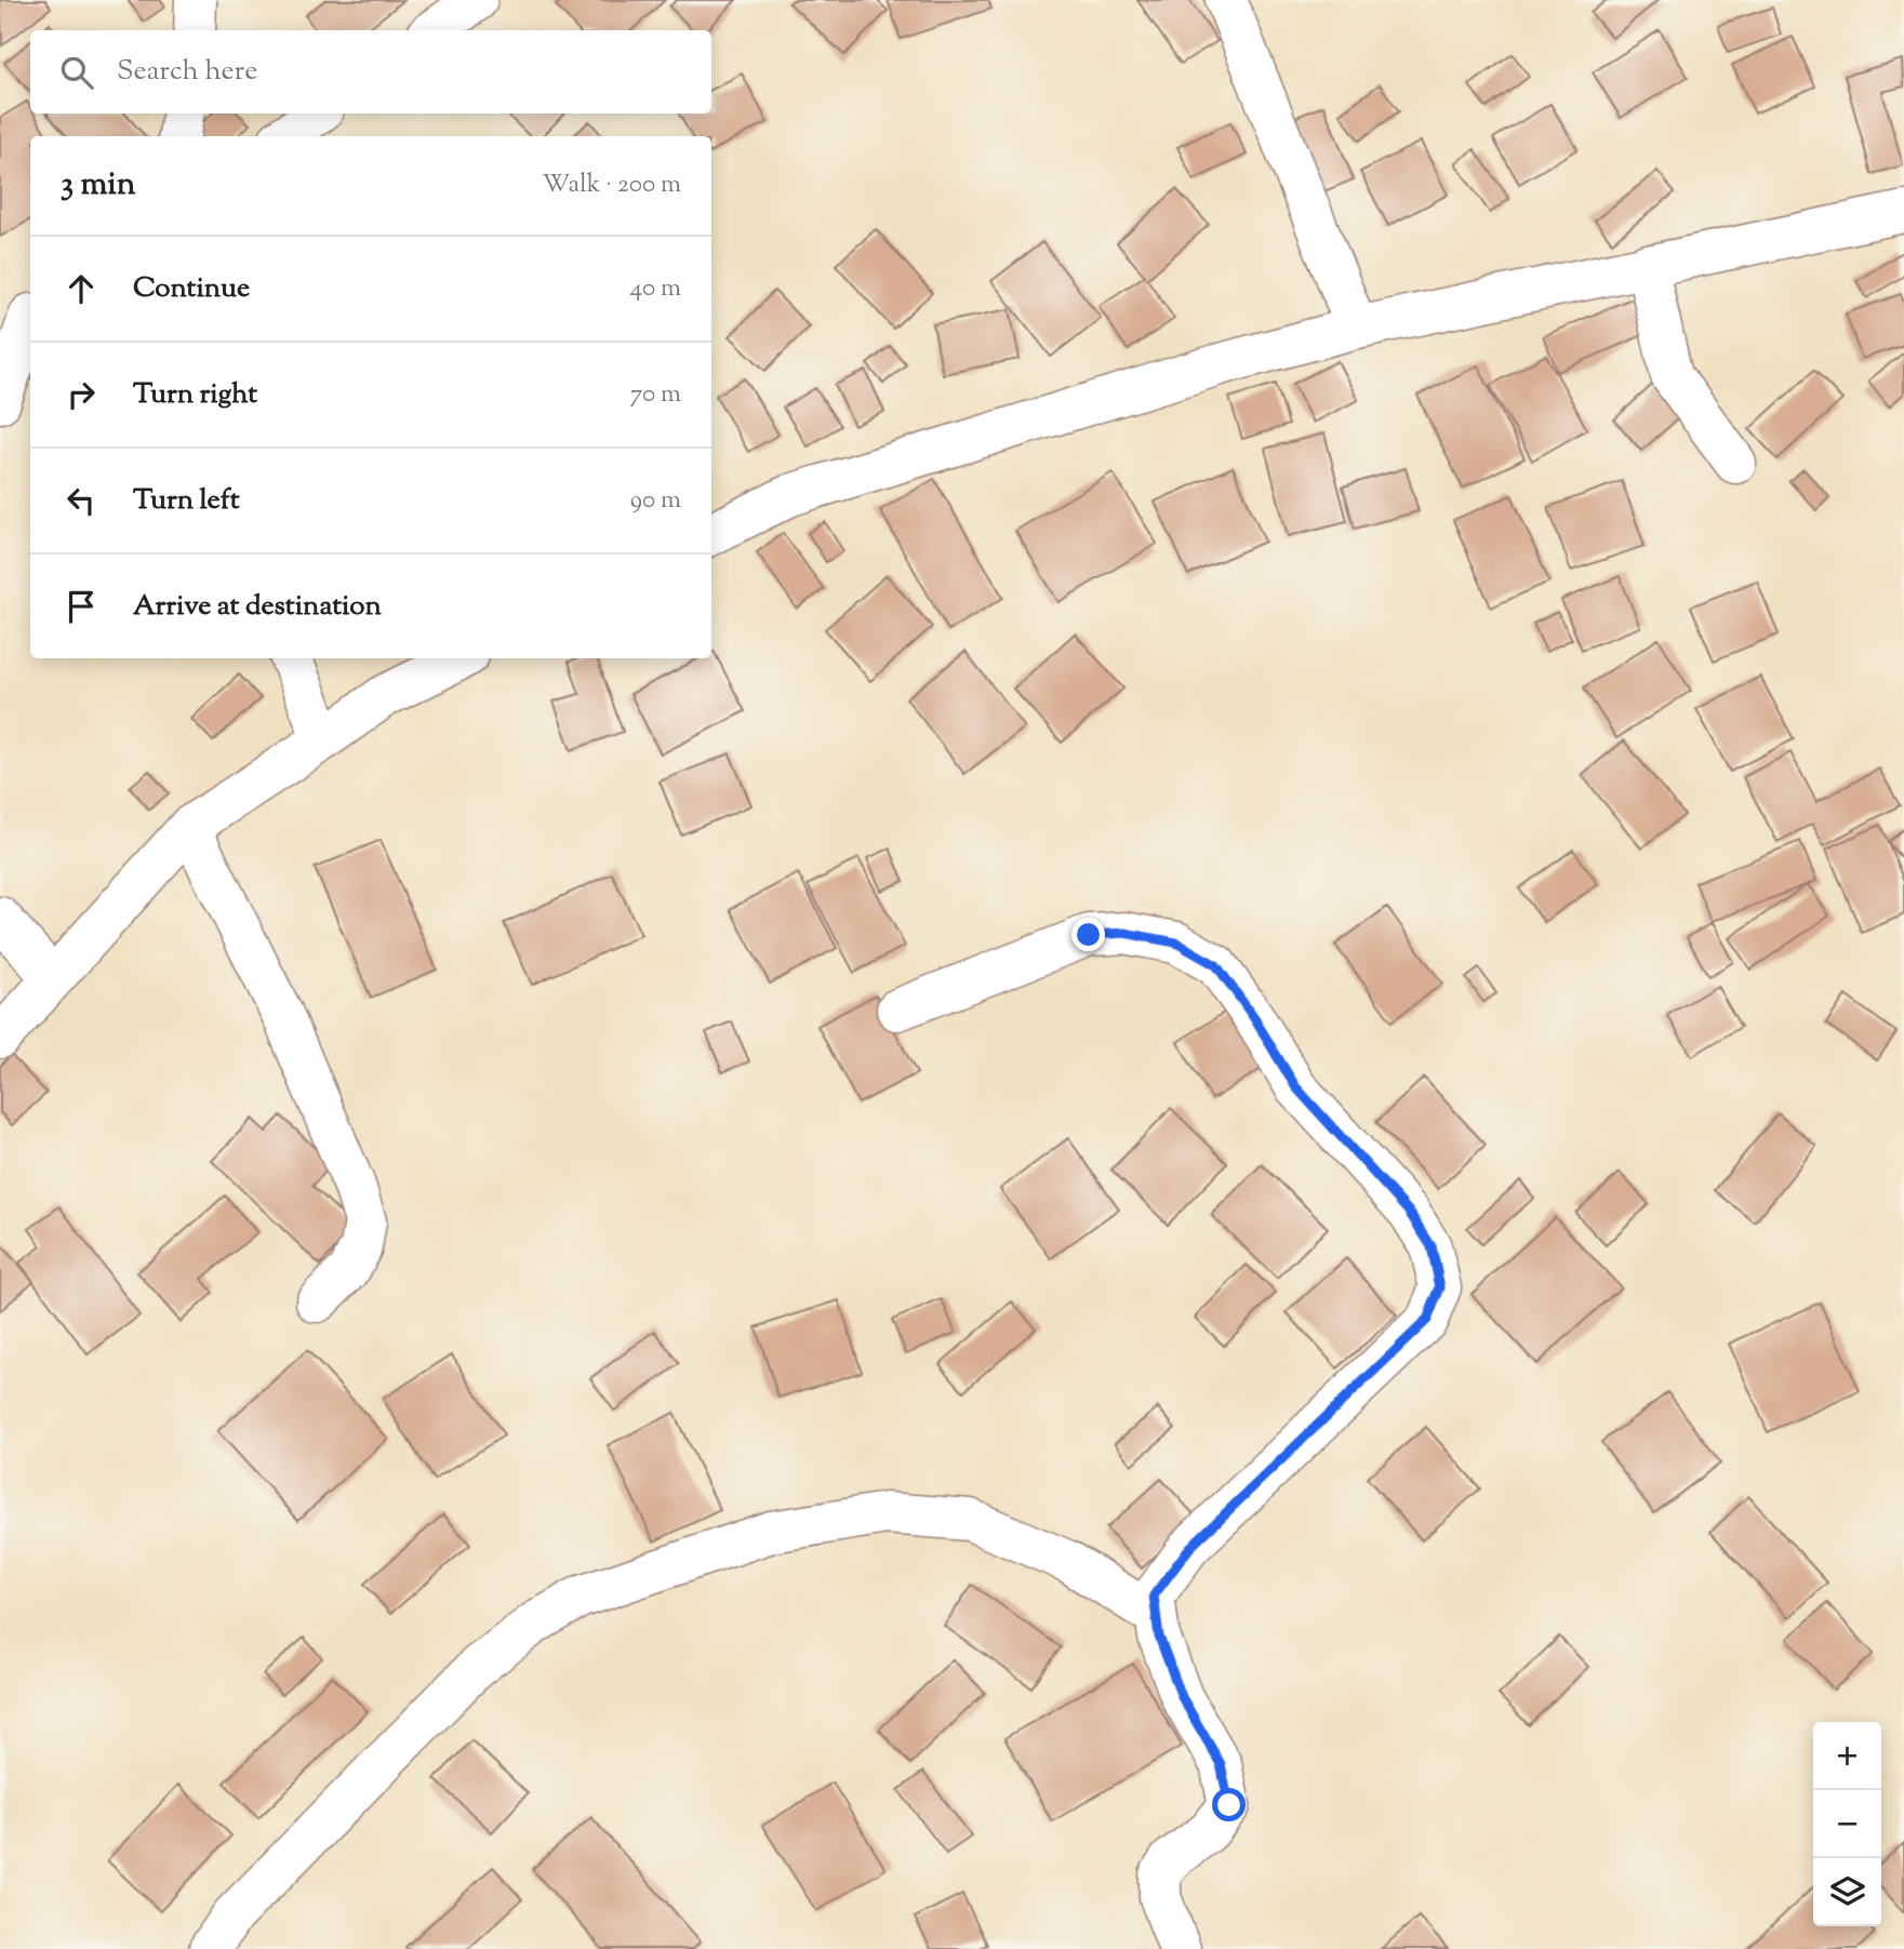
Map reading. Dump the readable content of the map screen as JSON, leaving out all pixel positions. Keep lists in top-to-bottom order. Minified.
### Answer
{"page":{"search":"Search here","heading":["3 min","Walk · 200 m"],"list":[["Continue","40 m"],["Turn right","70 m"],["Turn left","90 m"],"Arrive at destination"],"map_buttons":["+","−"]}}
